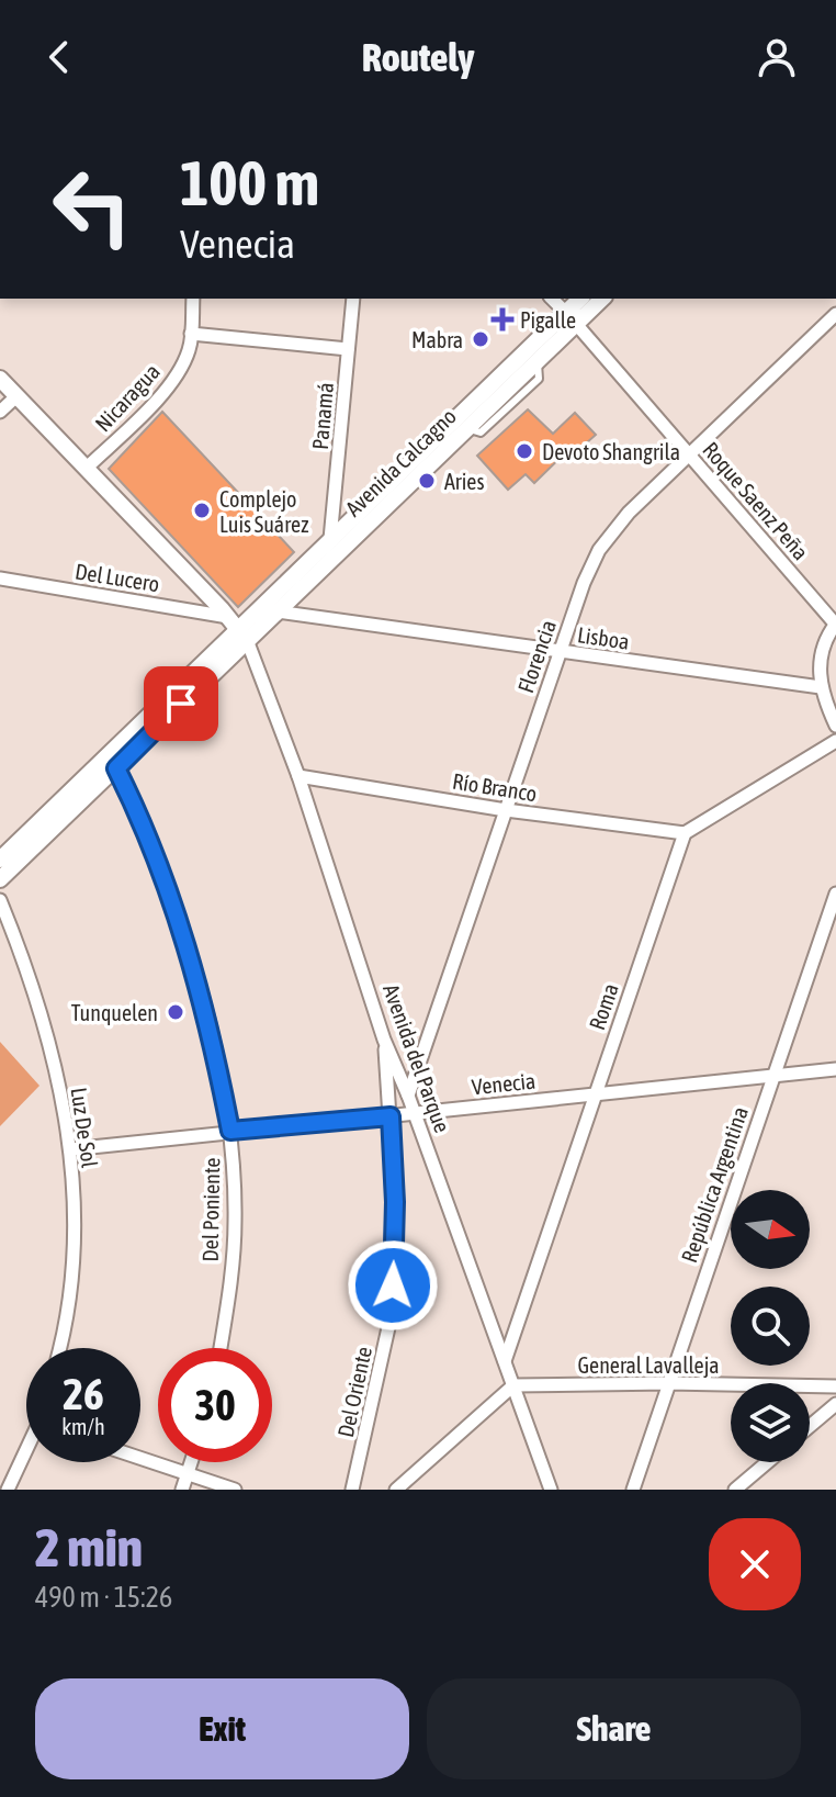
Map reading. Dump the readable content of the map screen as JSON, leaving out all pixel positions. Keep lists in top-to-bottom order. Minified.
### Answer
{"streets":{"street":["Nicaragua","Panamá","Avenida Calcagno","Roque Saenz Peña","Del Lucero","Lisboa","Florencia","Río Branco","Roma","Avenida del Parque","Venecia","Luz De Sol","República Argentina","Del Poniente","General Lavalleja","Del Oriente"]},"crossings":[["Nicaragua","Avenida del Parque"],["Panamá","Avenida Calcagno"],["Avenida Calcagno","Roque Saenz Peña"],["Avenida Calcagno","Lisboa"],["Avenida Calcagno","Avenida del Parque"],["Avenida Calcagno","Del Poniente"],["Roque Saenz Peña","Lisboa"],["Roque Saenz Peña","Florencia"],["Del Lucero","Avenida del Parque"],["Lisboa","Florencia"],["Florencia","Río Branco"],["Florencia","Avenida del Parque"],["Río Branco","Roma"],["Río Branco","Avenida del Parque"],["Roma","Avenida del Parque"],["Roma","Venecia"],["Avenida del Parque","Venecia"],["Avenida del Parque","General Lavalleja"],["Avenida del Parque","Del Oriente"],["Venecia","Luz De Sol"],["Venecia","República Argentina"],["Venecia","Del Poniente"],["Venecia","Del Oriente"],["República Argentina","General Lavalleja"]],"places":{"health":["Pigalle"],"other":["Mabra","Devoto Shangrila","Aries","Complejo Luis Suárez","Tunquelen"]},"north":"right","page":{"header":"Routely","turn":["100 m","Venecia"],"speed":"26 km/h","limit":"30","heading":["2 min","490 m · 15:26"],"buttons":["Exit","Share"]}}
